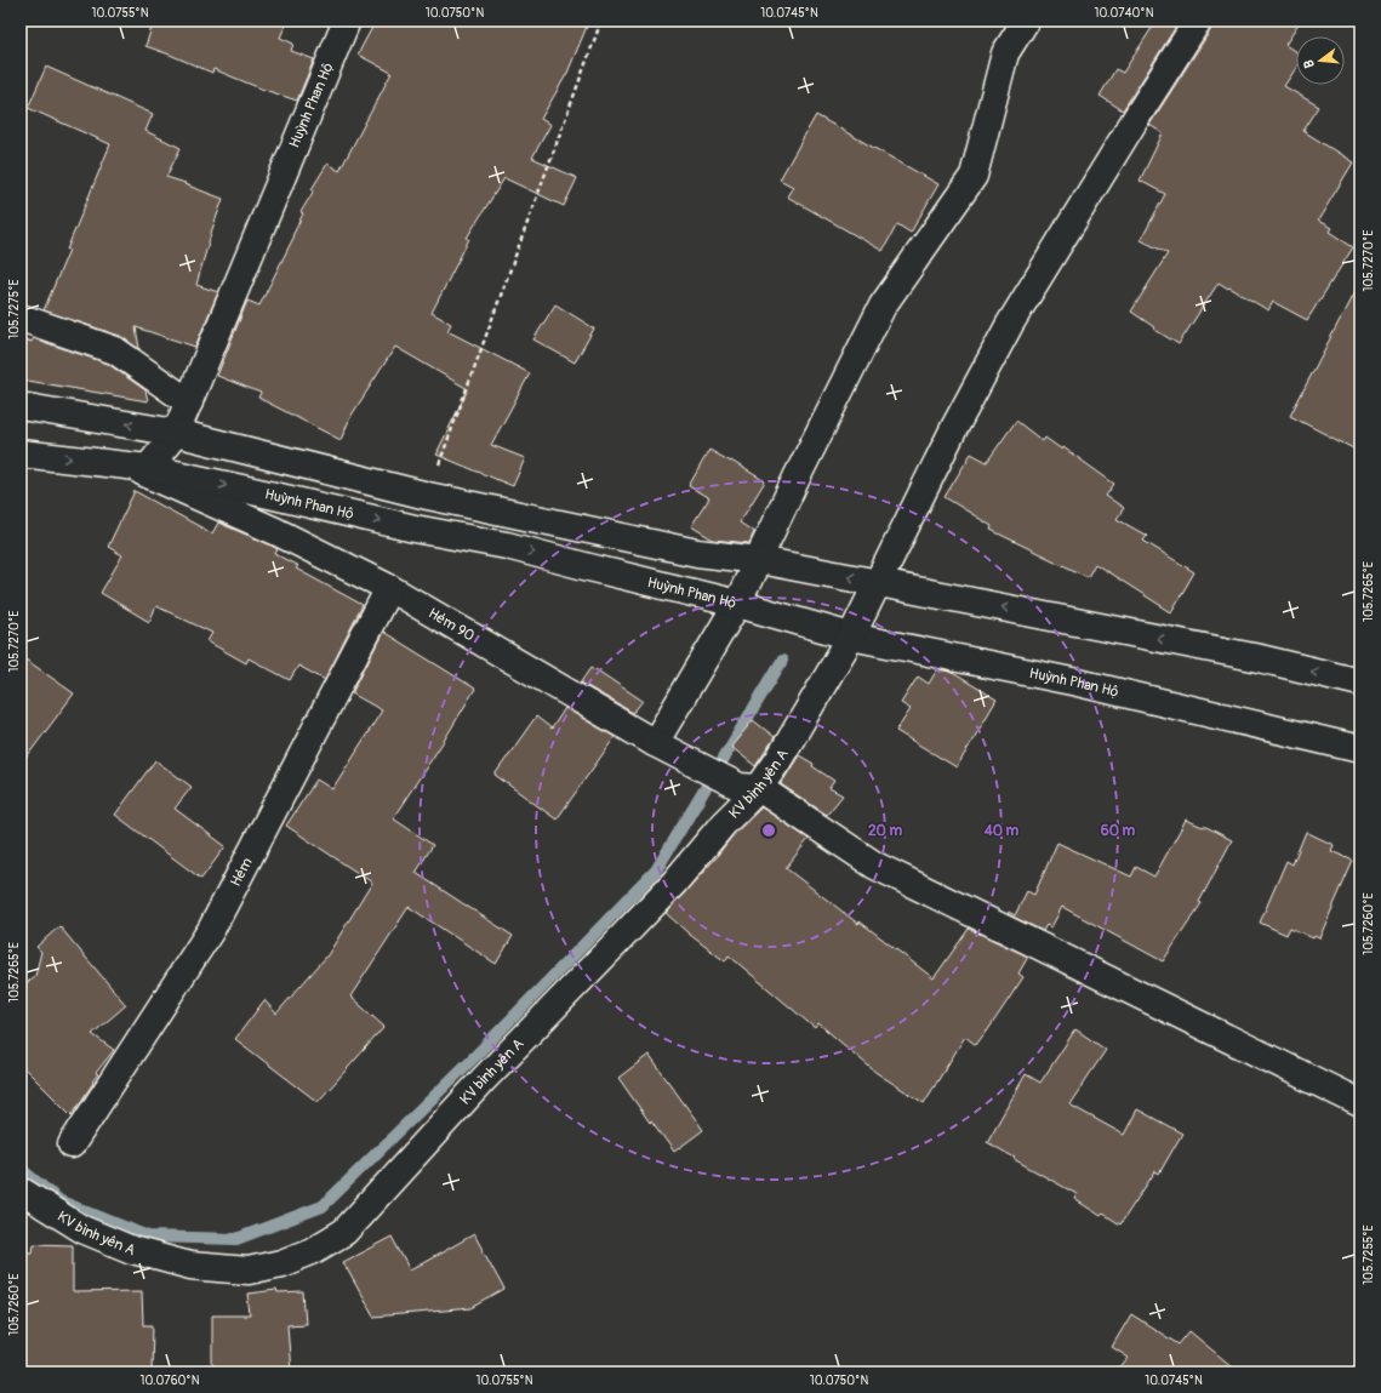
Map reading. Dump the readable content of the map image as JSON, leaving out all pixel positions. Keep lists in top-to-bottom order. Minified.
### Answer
{"streets":{"street":["Huỳnh Phan Hộ","Hẻm 90","KV bình yên A","Hẻm"]},"crossings":[["Huỳnh Phan Hộ","Hẻm 90"],["Huỳnh Phan Hộ","KV bình yên A"],["Hẻm 90","KV bình yên A"],["Hẻm 90","Hẻm"]],"north":"left","coordinates":["10.0755°N","10.0750°N","10.0745°N","10.0740°N","105.7270°E","105.7275°E","105.7265°E","105.7260°E","105.7255°E","10.0760°N"],"rings":["20 m","40 m","60 m"]}
